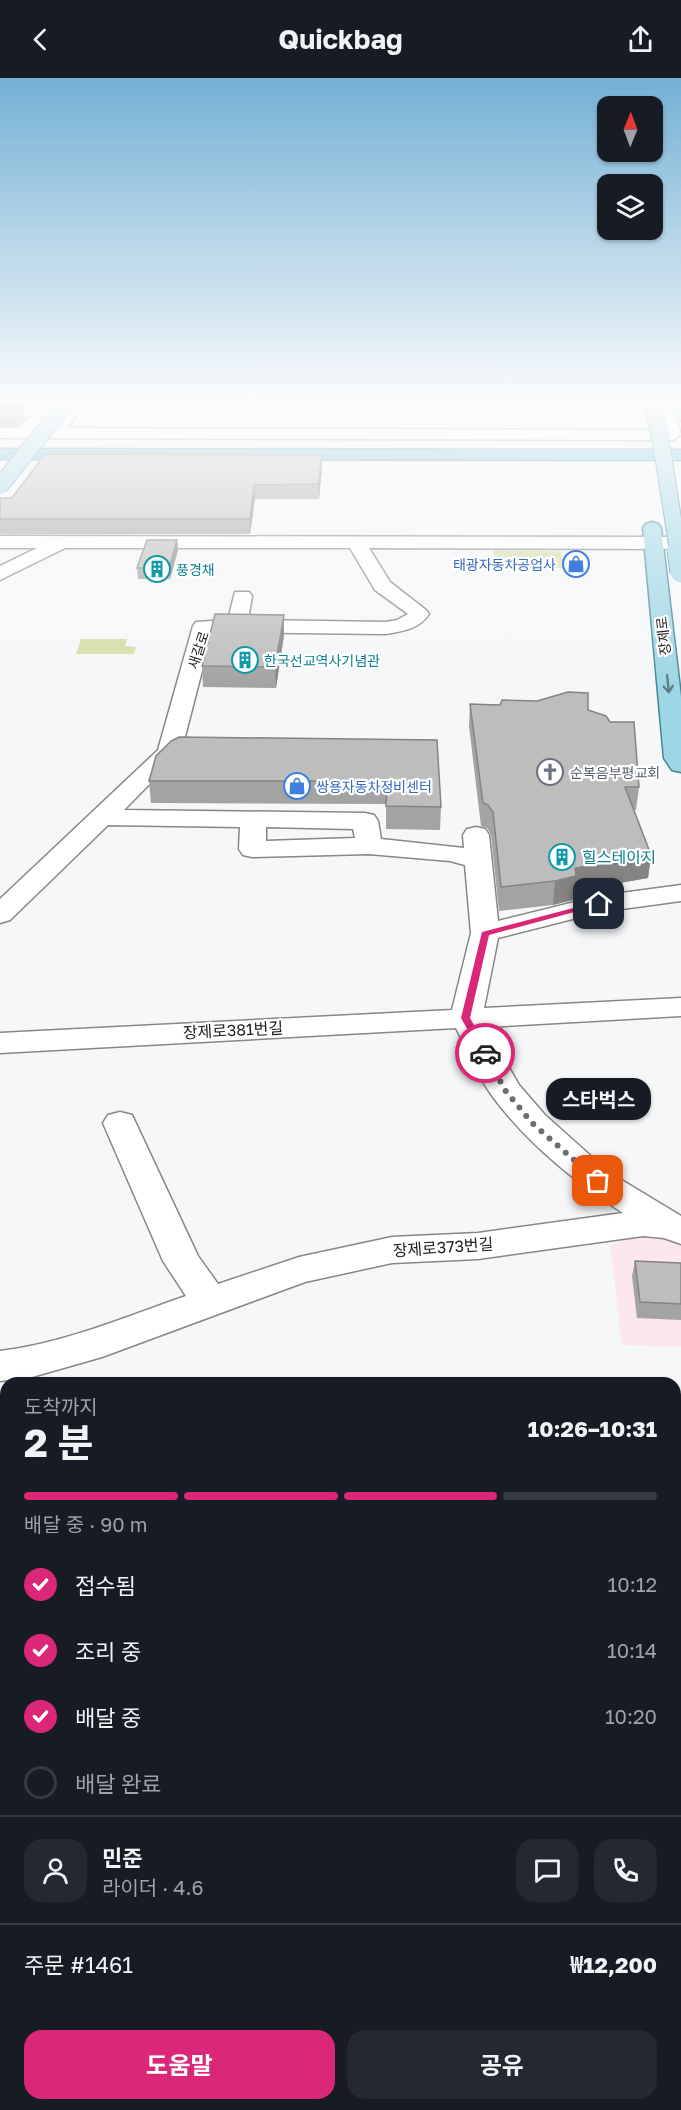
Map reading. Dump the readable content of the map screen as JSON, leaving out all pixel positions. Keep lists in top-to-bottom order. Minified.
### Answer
{"streets":{"main road":["장제로"],"street":["새갈로","장제로381번길","장제로373번길"]},"one_way":["장제로"],"places":{"shop":["태광자동차공업사","쌍용자동차정비센터"],"building":["풍경채","한국선교역사기념관","힐스테이지"],"church":["순복음부평교회"],"other":["스타벅스"]},"north":"top","page":{"header":"Quickbag","bubble":"스타벅스","heading":["2 분","도착까지","10:26–10:31"],"panel":["민준","라이더 · 4.6","주문 #1461","₩12,200"],"bar":"배달 중 · 90 m","list":[["접수됨","10:12"],["조리 중","10:14"],["배달 중","10:20"],"배달 완료"],"buttons":["도움말","공유"]}}
